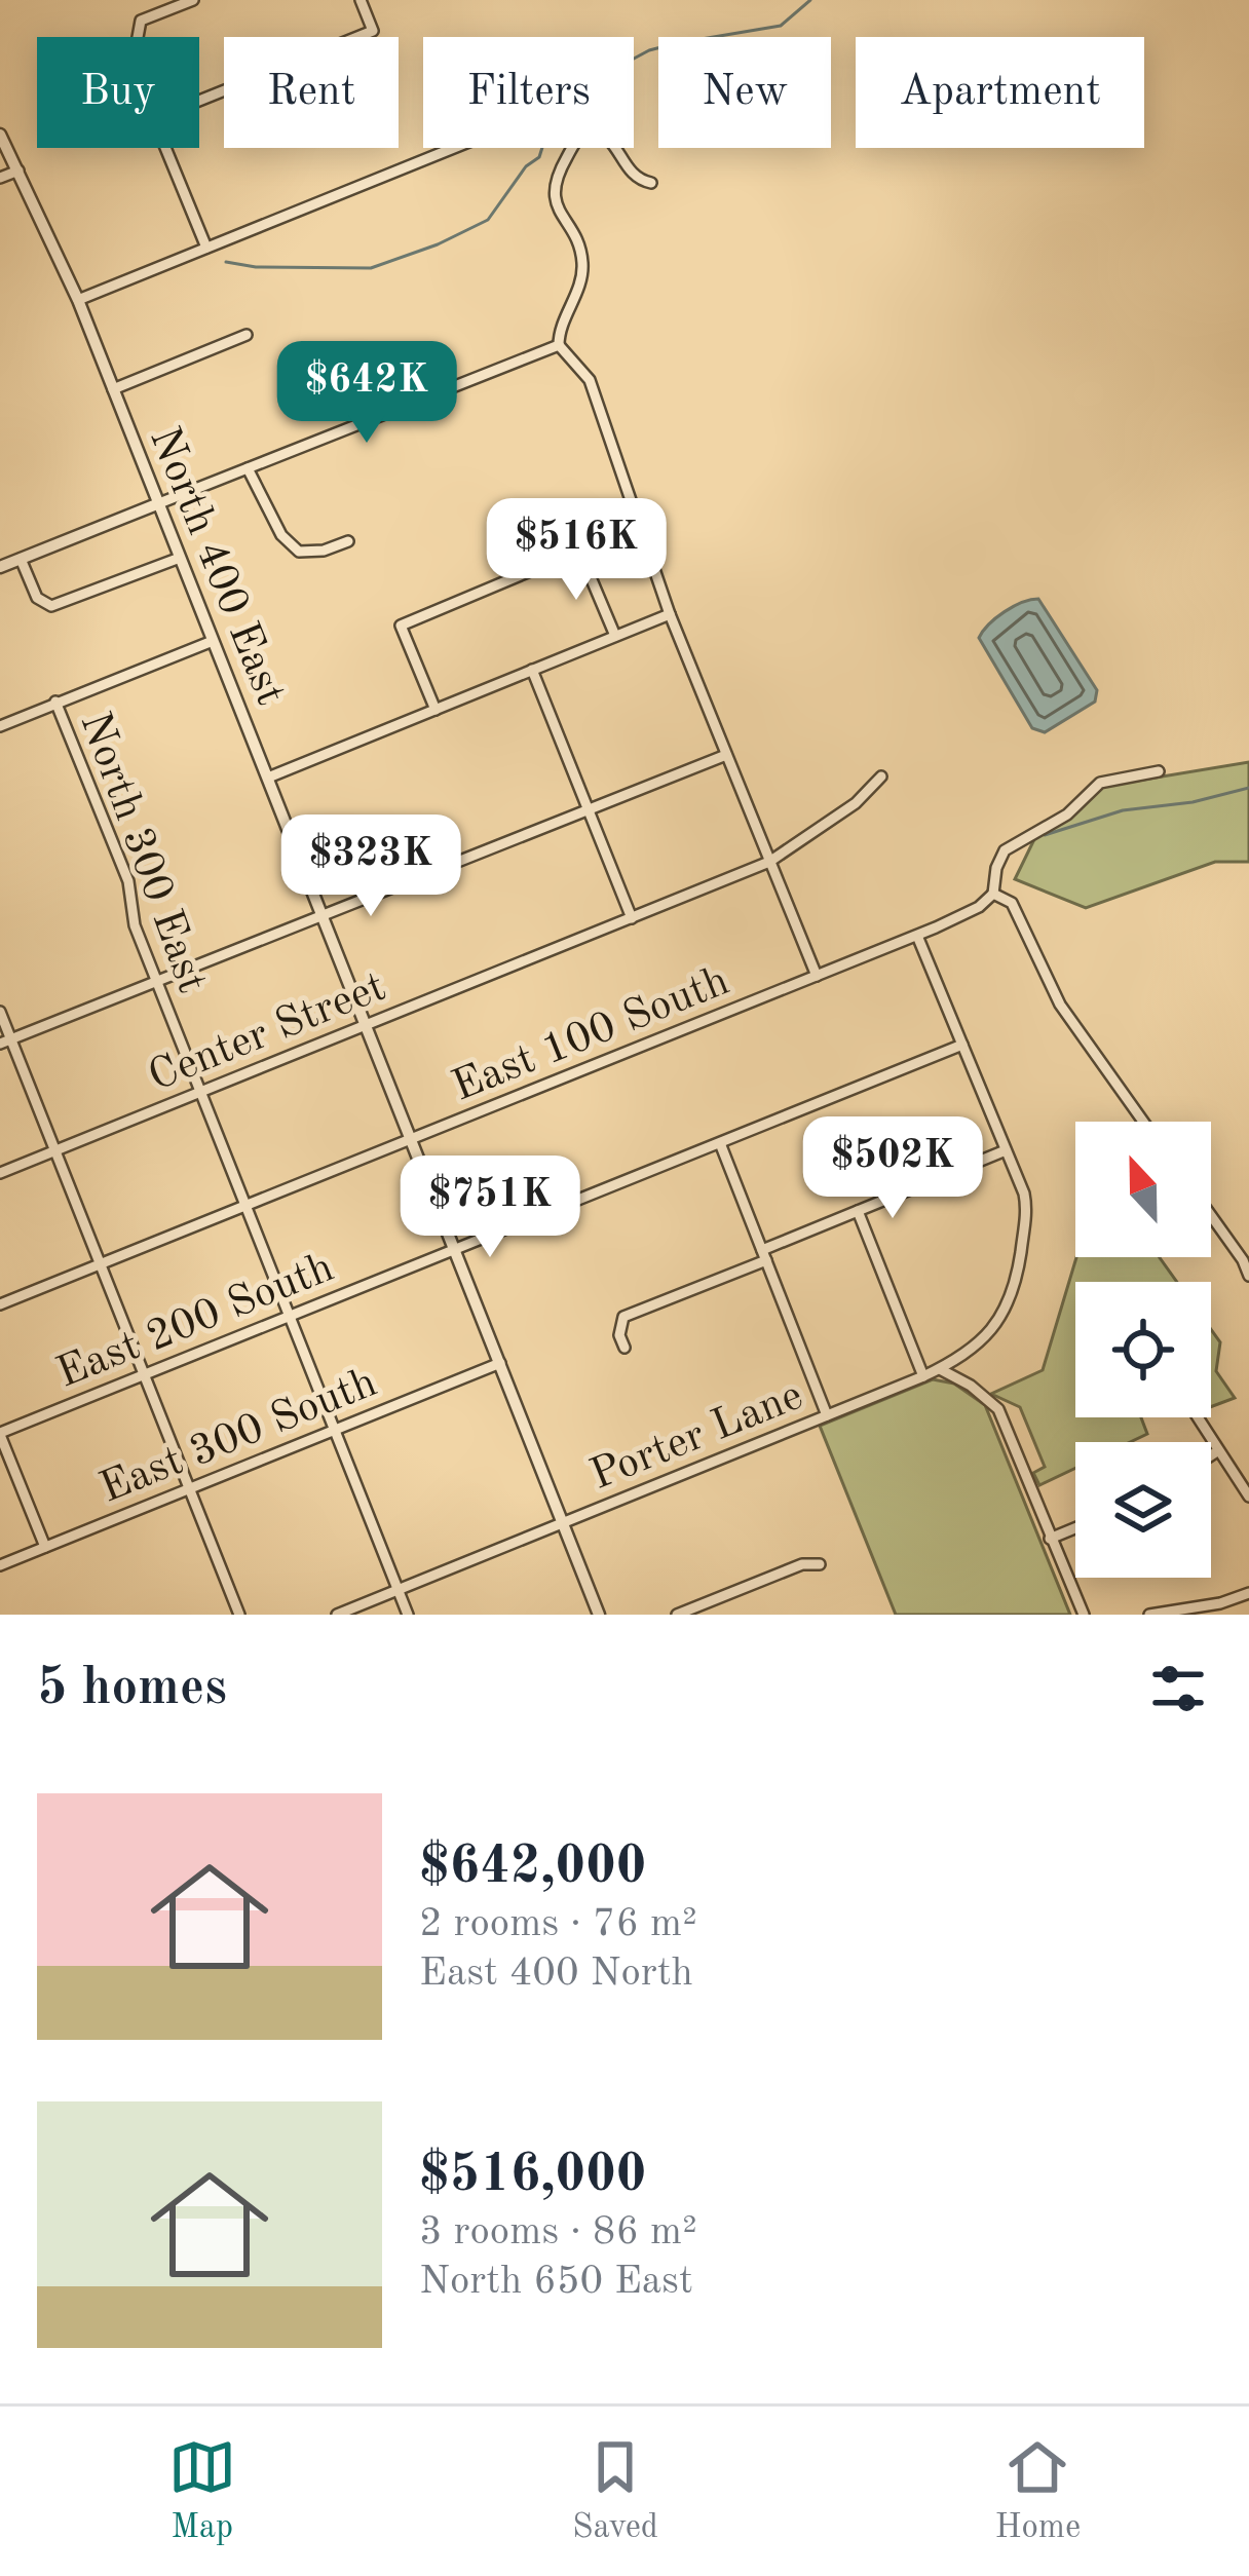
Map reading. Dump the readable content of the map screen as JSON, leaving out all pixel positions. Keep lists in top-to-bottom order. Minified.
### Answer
{"streets":{"street":["North 400 East","North 300 East","Center Street","East 100 South","East 200 South","East 300 South","Porter Lane"]},"crossings":[["North 400 East","Center Street"],["North 400 East","East 100 South"],["North 400 East","East 200 South"],["North 400 East","East 300 South"],["North 400 East","Porter Lane"],["North 300 East","Center Street"],["North 300 East","East 100 South"],["North 300 East","East 200 South"],["North 300 East","East 300 South"],["North 300 East","Porter Lane"],["East 100 South","Porter Lane"],["East 200 South","Porter Lane"]],"north":"top","page":{"chip":["Buy","Rent","Filters","New","Apartment"],"price":["$642K","$516K","$323K","$502K","$751K"],"heading":"5 homes","list":[{"name":"$642,000","note":"2 rooms · 76 m² · East 400 North"},{"name":"$516,000","note":"3 rooms · 86 m² · North 650 East"}],"tabs":["Map","Saved","Home"]}}
